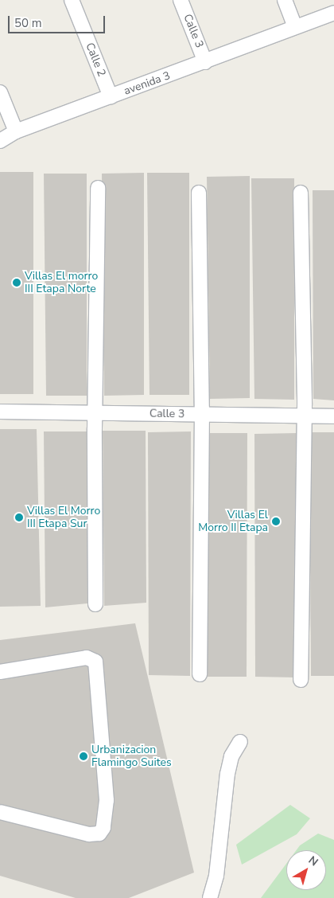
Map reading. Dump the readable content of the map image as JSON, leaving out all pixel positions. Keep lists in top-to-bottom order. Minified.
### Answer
{"streets":{"street":["Calle 3","Calle 2","avenida 3"]},"crossings":[["Calle 3","avenida 3"],["Calle 2","avenida 3"]],"places":["Villas El morro III Etapa Norte","Villas El Morro III Etapa Sur","Villas El Morro II Etapa","Urbanizacion Flamingo Suites"],"scale_bar":"50 m","north":"top right"}
